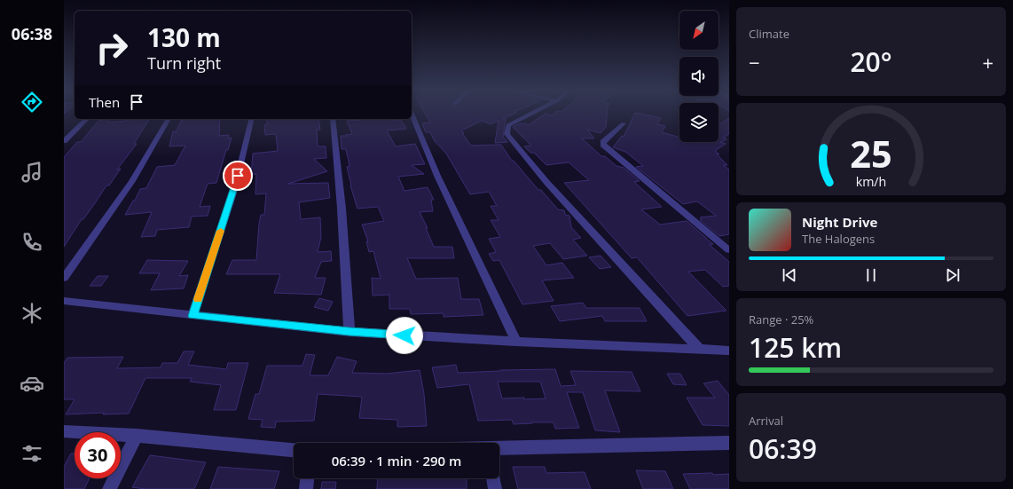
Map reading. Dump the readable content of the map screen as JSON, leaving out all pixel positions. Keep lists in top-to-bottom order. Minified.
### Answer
{"north":"bottom left","page":{"tabs":"06:38","tile":["Climate",["Range · 25%","125 km"],["Arrival","06:39"]],"turn":["130 m","Turn right"],"heat":["−","20°","+"],"then":"Then","song":["Night Drive","The Halogens"],"limit":"30","trip":"06:39 · 1 min · 290 m","gauge":["25","km/h"]}}
